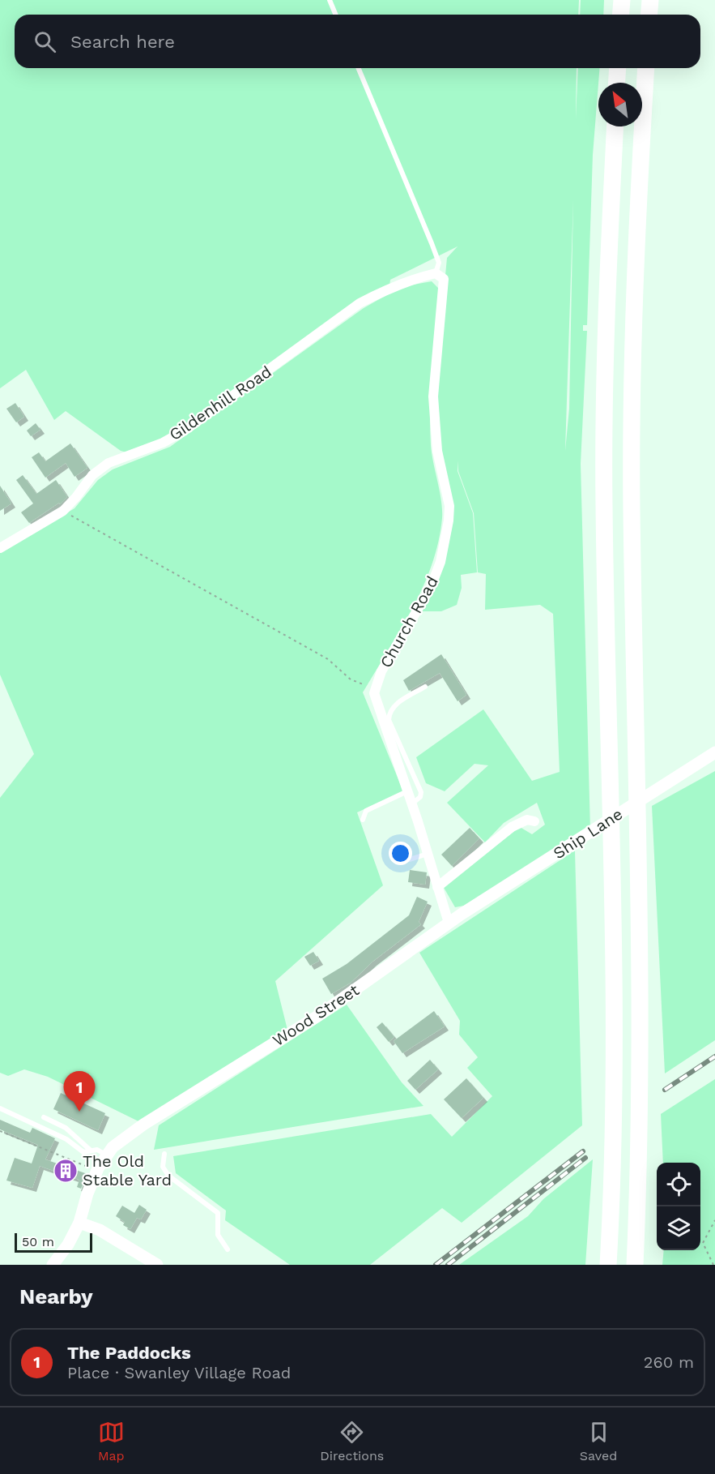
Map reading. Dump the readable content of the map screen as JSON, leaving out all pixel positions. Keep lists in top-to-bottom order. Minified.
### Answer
{"streets":{"street":["Gildenhill Road","Church Road","Ship Lane","Wood Street"]},"crossings":[["Gildenhill Road","Church Road"],["Church Road","Wood Street"],["Ship Lane","Wood Street"]],"places":{"building":["The Old Stable Yard"]},"scale_bar":"50 m","north":"top left","page":{"search":"Search here","pins":"1","scale":"50 m","heading":"Nearby","list":[{"mark":"1","name":"The Paddocks","note":"Place · Swanley Village Road","value":"260 m"}],"nav":["Map","Directions","Saved"]}}
